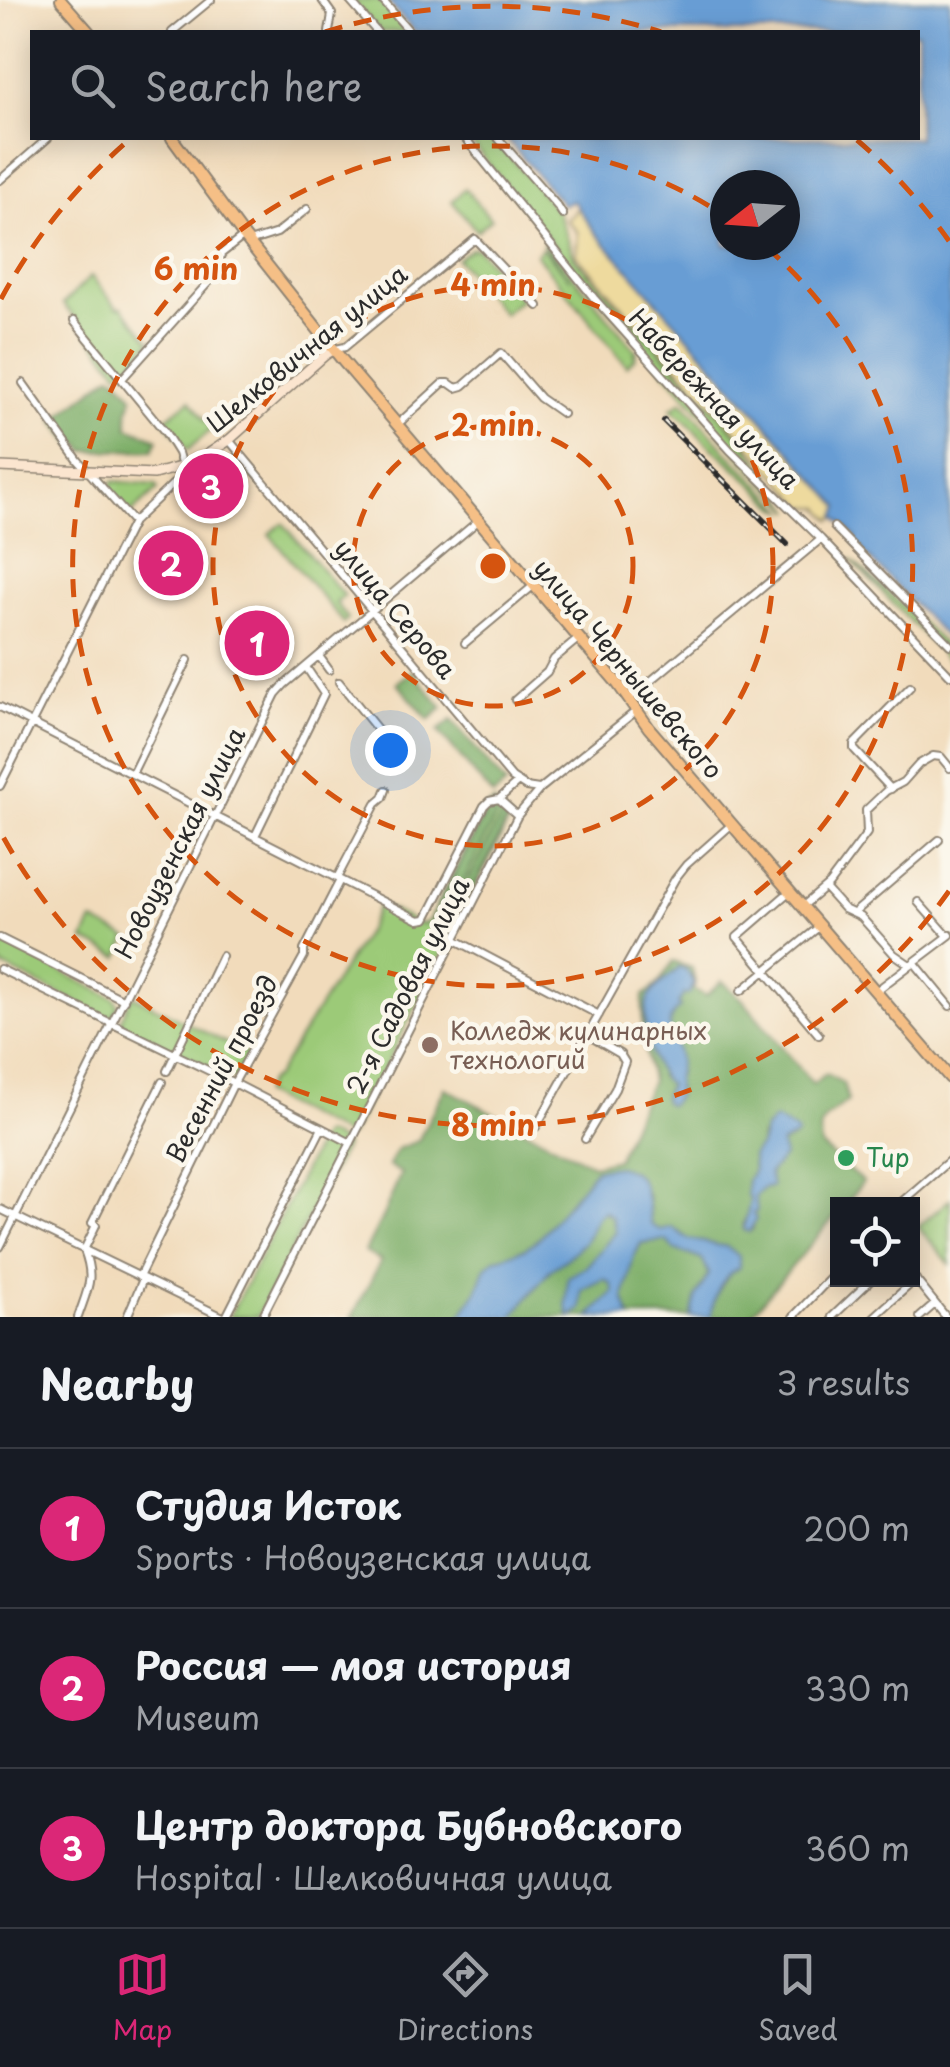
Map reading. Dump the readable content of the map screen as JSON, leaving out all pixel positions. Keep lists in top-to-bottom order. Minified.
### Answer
{"streets":{"main road":["улица Чернышевского"],"street":["Шелковичная улица","Набережная улица","улица Серова","Новоузенская улица","2-я Садовая улица","Весенний проезд"]},"crossings":[["Шелковичная улица","улица Серова"],["Шелковичная улица","улица Чернышевского"],["улица Серова","Новоузенская улица"],["улица Серова","2-я Садовая улица"],["улица Чернышевского","Новоузенская улица"],["улица Чернышевского","2-я Садовая улица"],["2-я Садовая улица","Весенний проезд"]],"places":["Колледж кулинарных технологий","Тир"],"north":"left","page":{"search":"Search here","pins":["3","2","1"],"heading":["Nearby","3 results"],"list":[{"mark":"1","name":"Студия Исток","note":"Sports · Новоузенская улица","value":"200 m"},{"mark":"2","name":"Россия — моя история","note":"Museum","value":"330 m"},{"mark":"3","name":"Центр доктора Бубновского","note":"Hospital · Шелковичная улица","value":"360 m"}],"nav":["Map","Directions","Saved"]},"rings":["6 min","4 min","2 min","8 min"]}
